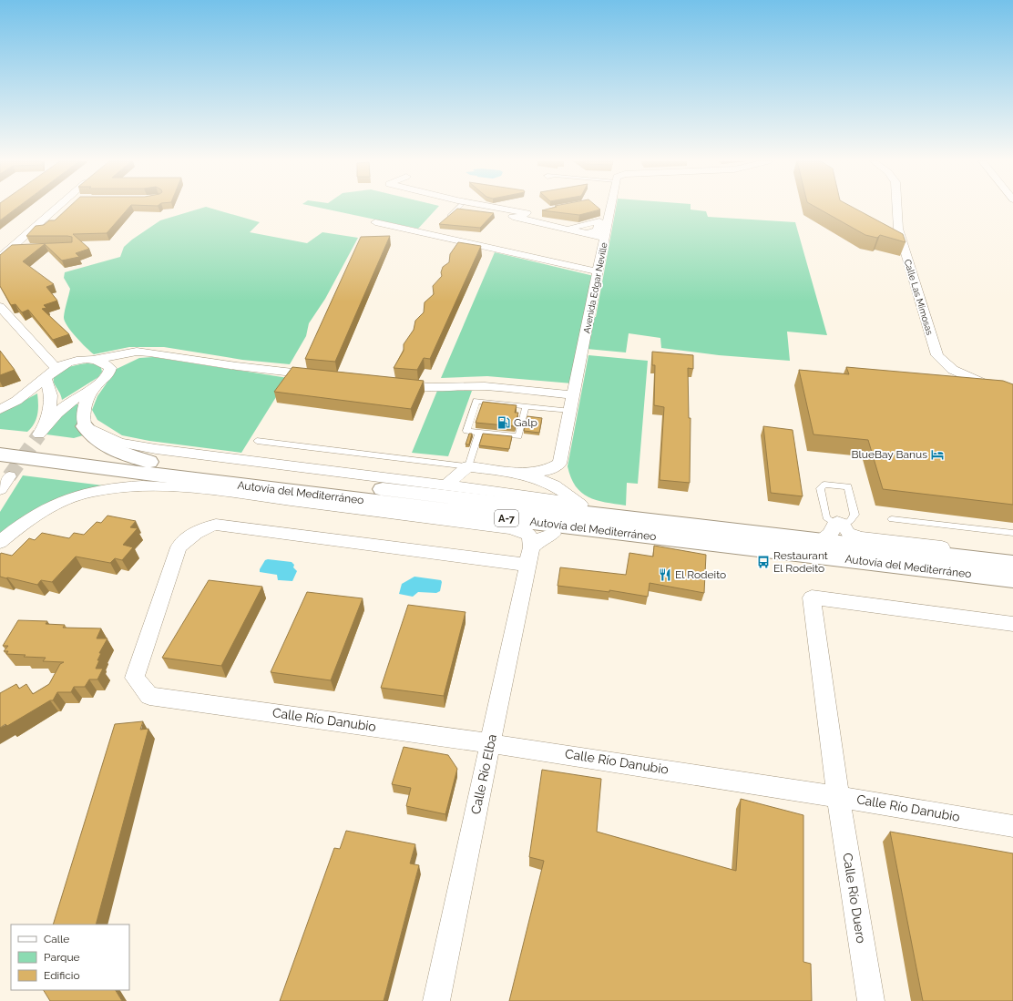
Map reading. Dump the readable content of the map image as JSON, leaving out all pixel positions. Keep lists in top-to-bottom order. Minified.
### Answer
{"streets":{"highway":["Autovía del Mediterráneo","A-7"],"street":["Avenida Edgar Neville","Calle Las Mimosas","Calle Río Danubio","Calle Río Elba","Calle Río Duero"]},"crossings":[["Calle Río Danubio","Calle Río Elba"],["Calle Río Danubio","Calle Río Duero"]],"places":{"fuel station":["Galp"],"hotel":["BlueBay Banus"],"bus stop":["Restaurant El Rodeito"],"restaurant":["El Rodeito"]},"legend":["Calle","Parque","Edificio"]}
